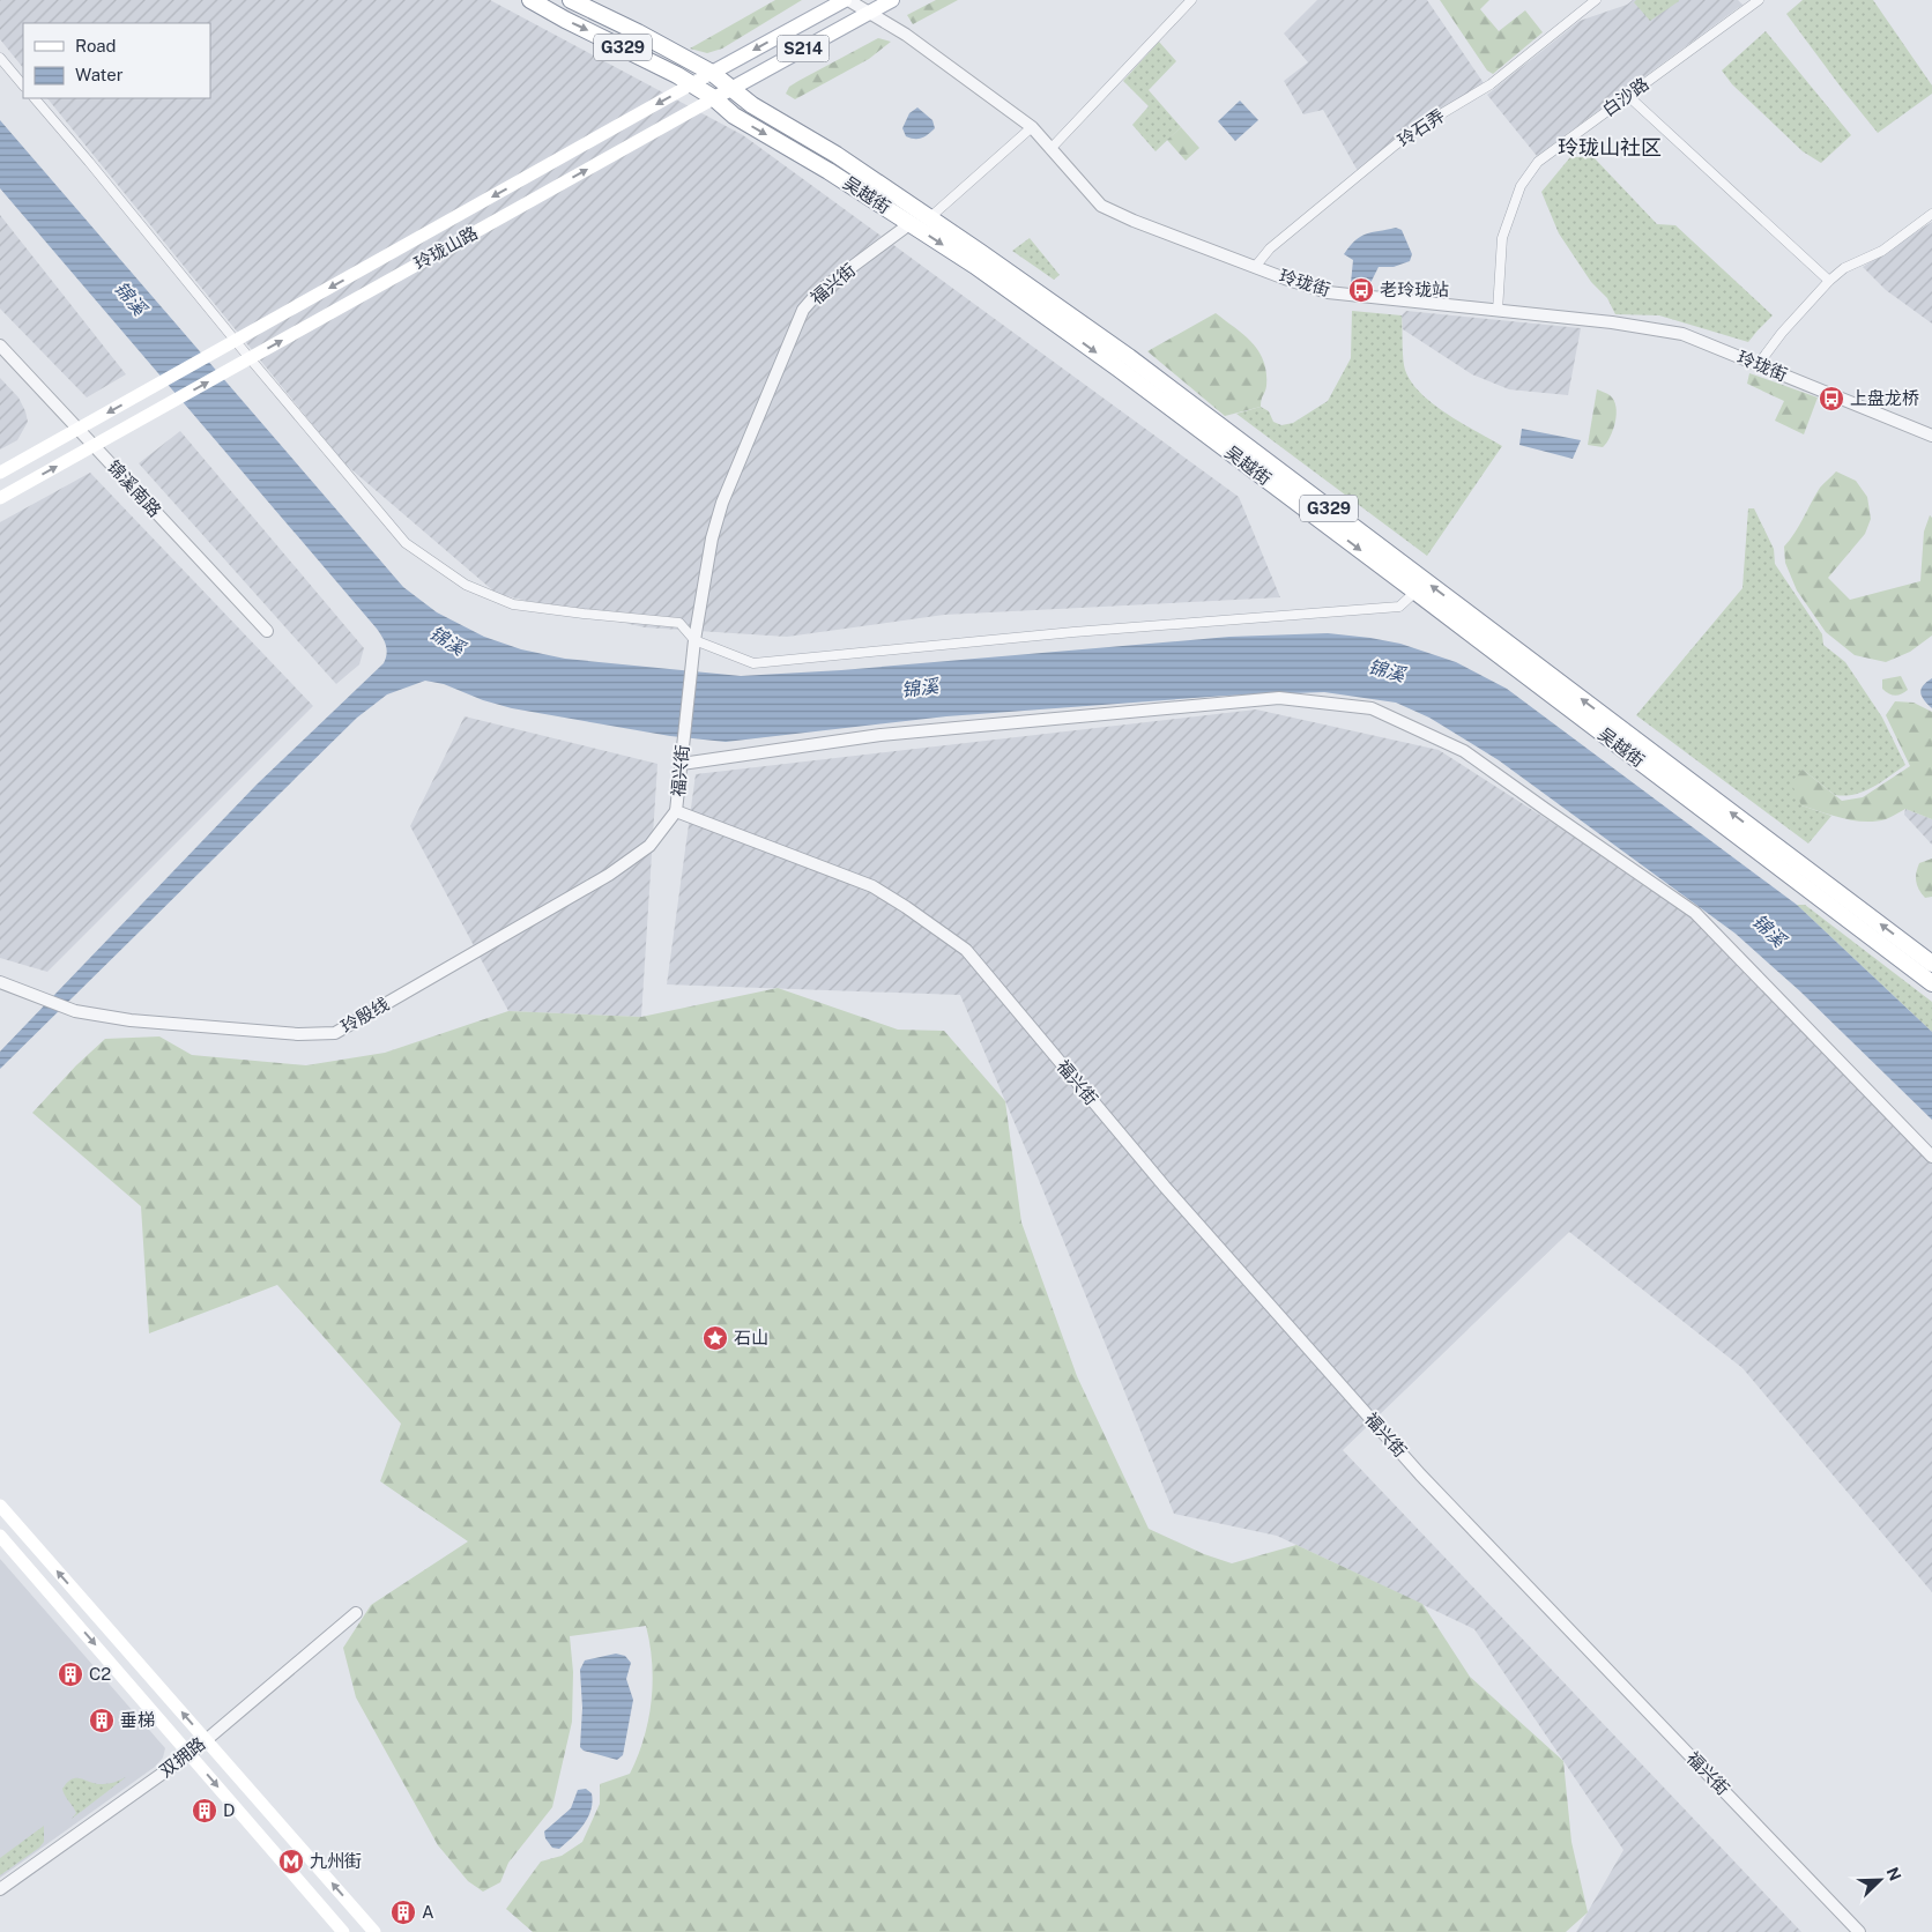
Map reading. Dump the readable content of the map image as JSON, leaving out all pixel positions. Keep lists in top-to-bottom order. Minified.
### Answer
{"streets":{"highway":["G329","吴越街"],"main road":["S214","玲珑山路"],"street":["白沙路","玲石弄","玲珑街","福兴街","锦溪南路","玲殷线","双拥路"]},"crossings":[["白沙路","玲珑街"],["玲石弄","玲珑街"],["吴越街","玲珑山路"],["吴越街","福兴街"],["玲珑山路","玲珑街"],["玲珑山路","锦溪南路"],["福兴街","玲殷线"]],"districts":["玲珑山社区"],"water":["锦溪"],"places":{"bus stop":["老玲珑站","上盘龙桥"],"place":["石山"],"building":["C2","垂梯","D","A"],"metro station":["九州街"]},"legend":["Road","Water"],"north":"top right"}
